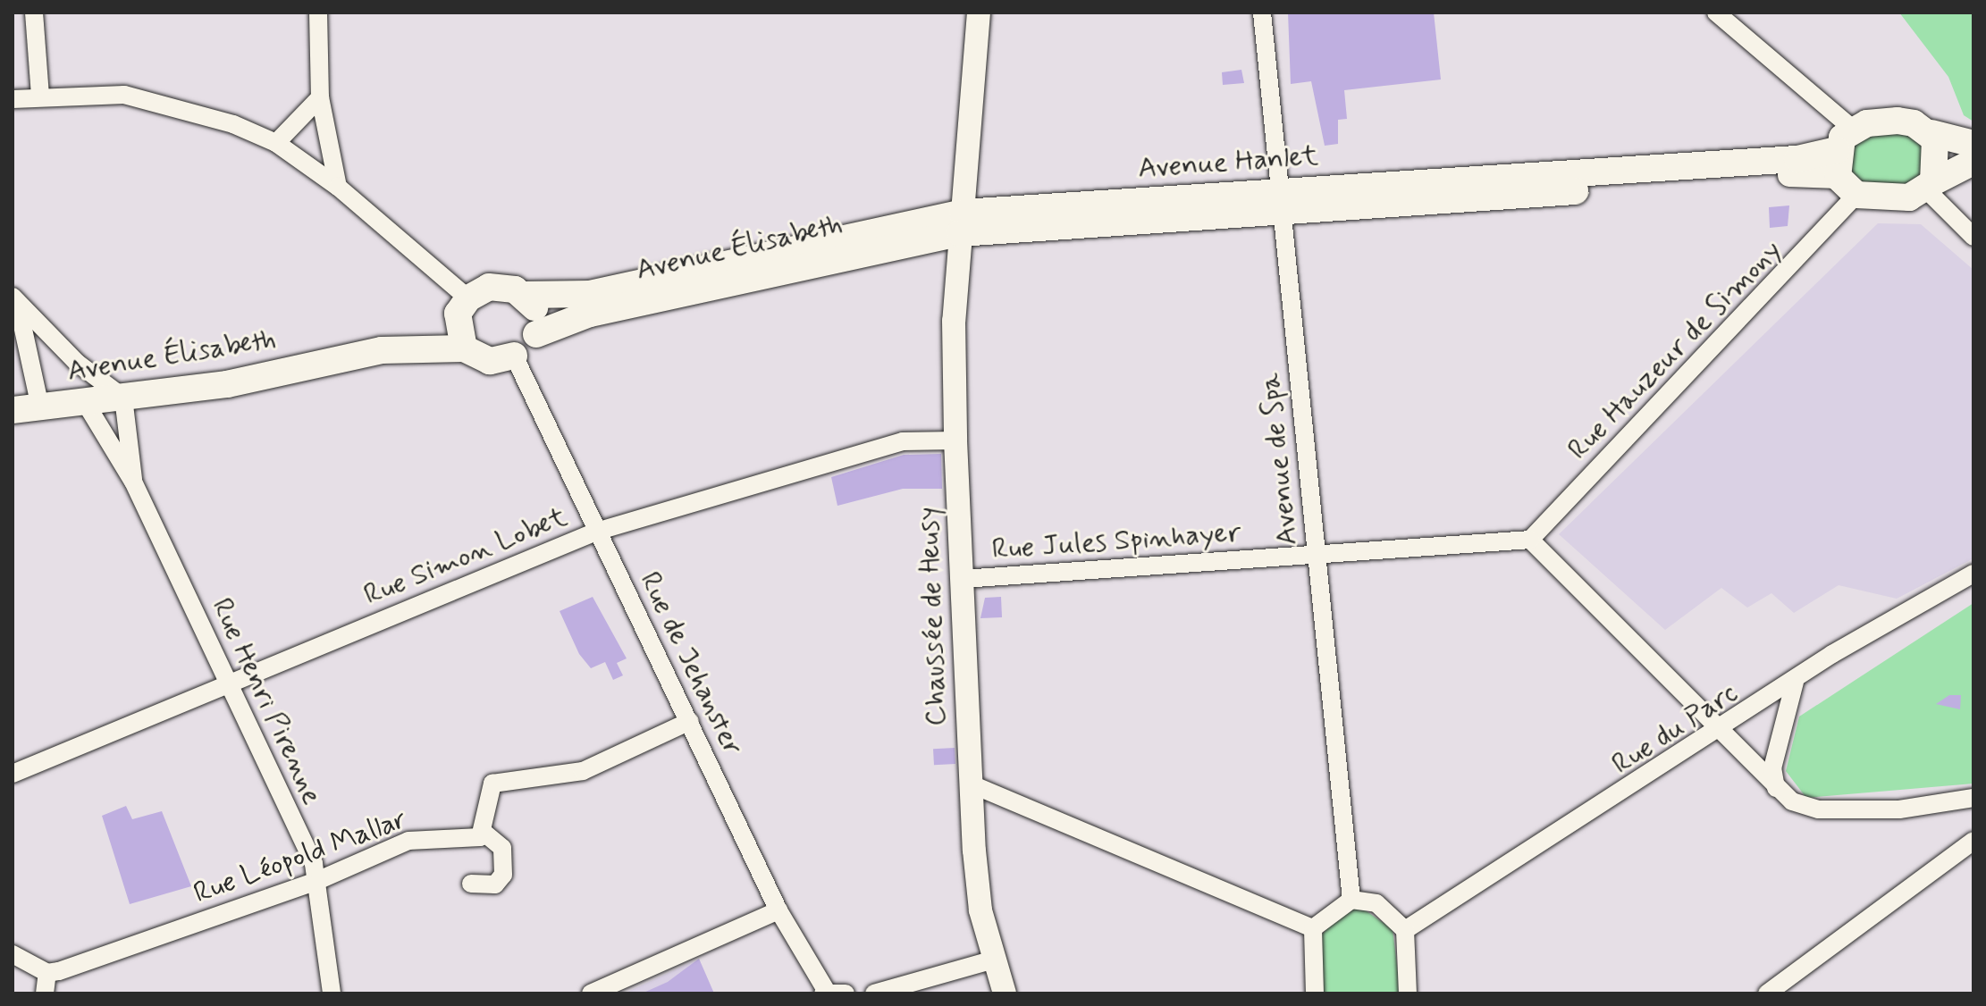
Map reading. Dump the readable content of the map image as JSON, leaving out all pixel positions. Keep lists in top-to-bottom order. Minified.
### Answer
{"streets":{"highway":["Avenue Hanlet","Avenue Élisabeth"],"main road":["Chaussée de Heusy"],"street":["Rue Hauzeur de Simony","Avenue de Spa","Rue Jules Spinhayer","Rue Simon Lobet","Rue de Jehanster","Rue Henri Pirenne","Rue du Parc","Rue Léopold Mallar"]},"crossings":[["Avenue Hanlet","Avenue Élisabeth"],["Avenue Hanlet","Rue Hauzeur de Simony"],["Avenue Hanlet","Avenue de Spa"],["Avenue Hanlet","Chaussée de Heusy"],["Avenue Élisabeth","Chaussée de Heusy"],["Avenue Élisabeth","Rue de Jehanster"],["Avenue Élisabeth","Rue Henri Pirenne"],["Rue Hauzeur de Simony","Rue Jules Spinhayer"],["Avenue de Spa","Rue Jules Spinhayer"],["Rue Jules Spinhayer","Chaussée de Heusy"],["Rue Simon Lobet","Chaussée de Heusy"],["Rue Simon Lobet","Rue de Jehanster"],["Rue Simon Lobet","Rue Henri Pirenne"],["Rue Henri Pirenne","Rue Léopold Mallar"]]}
